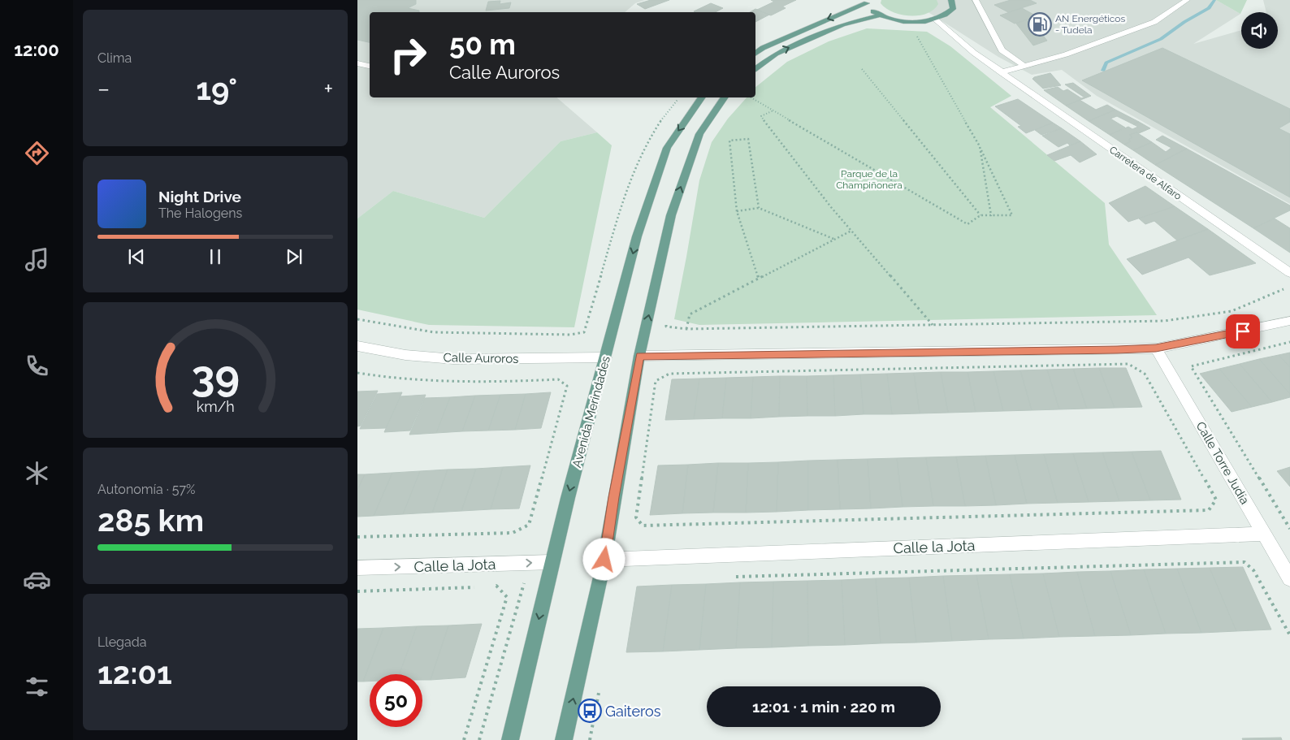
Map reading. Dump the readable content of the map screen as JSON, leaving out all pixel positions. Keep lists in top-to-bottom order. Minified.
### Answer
{"streets":{"main road":["Avenida Merindades"],"street":["Carretera de Alfaro","Calle Auroros","Calle Torre Judía","Calle la Jota"]},"crossings":[["Calle Auroros","Avenida Merindades"],["Avenida Merindades","Calle la Jota"],["Calle Torre Judía","Calle la Jota"]],"parks":["Parque de la Champiñonera"],"places":{"fuel station":["AN Energéticos - Tudela"],"bus stop":["Gaiteros"]},"page":{"tabs":"12:00","tile":["Clima",["Autonomía · 57%","285 km"],["Llegada","12:01"]],"turn":["50 m","Calle Auroros"],"heat":["−","19°","+"],"song":["Night Drive","The Halogens"],"limit":"50","trip":"12:01 · 1 min · 220 m","gauge":["39","km/h"]}}
